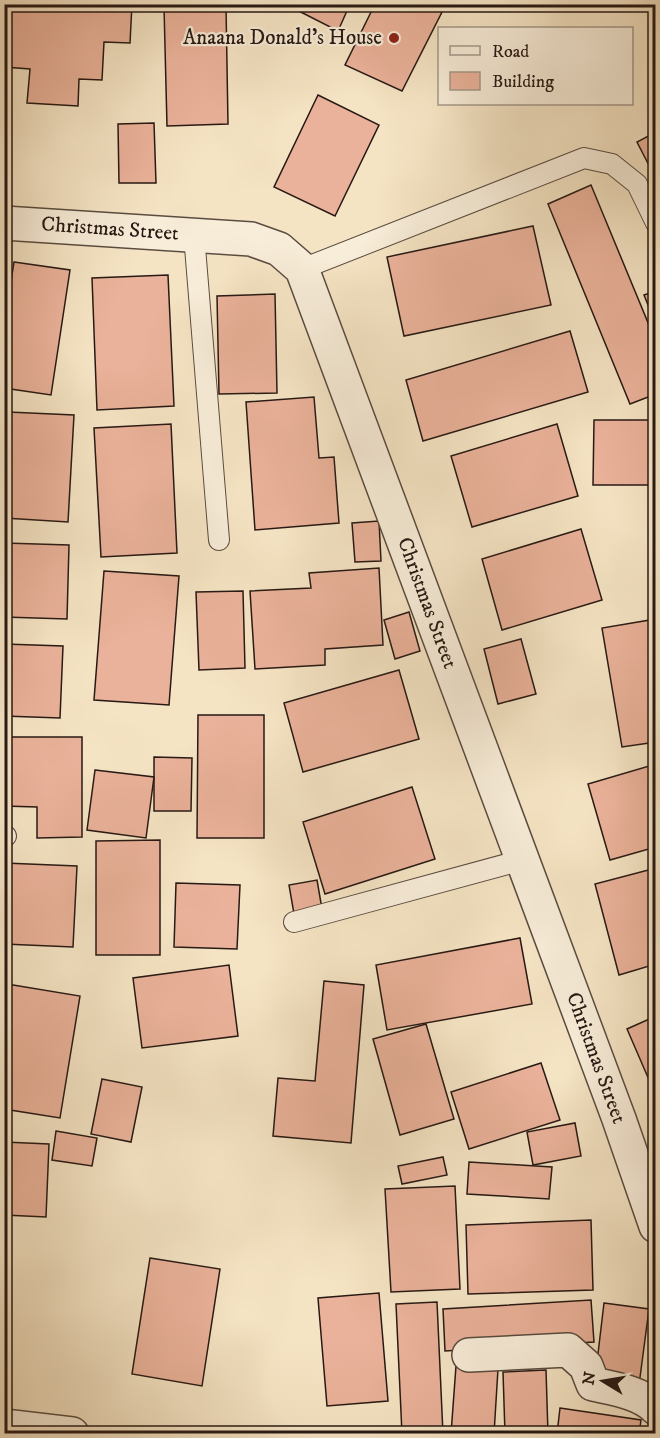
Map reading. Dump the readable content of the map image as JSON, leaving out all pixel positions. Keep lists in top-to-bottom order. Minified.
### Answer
{"streets":{"street":["Christmas Street"]},"places":["Anaana Donald's House"],"legend":["Road","Building"],"north":"left"}
